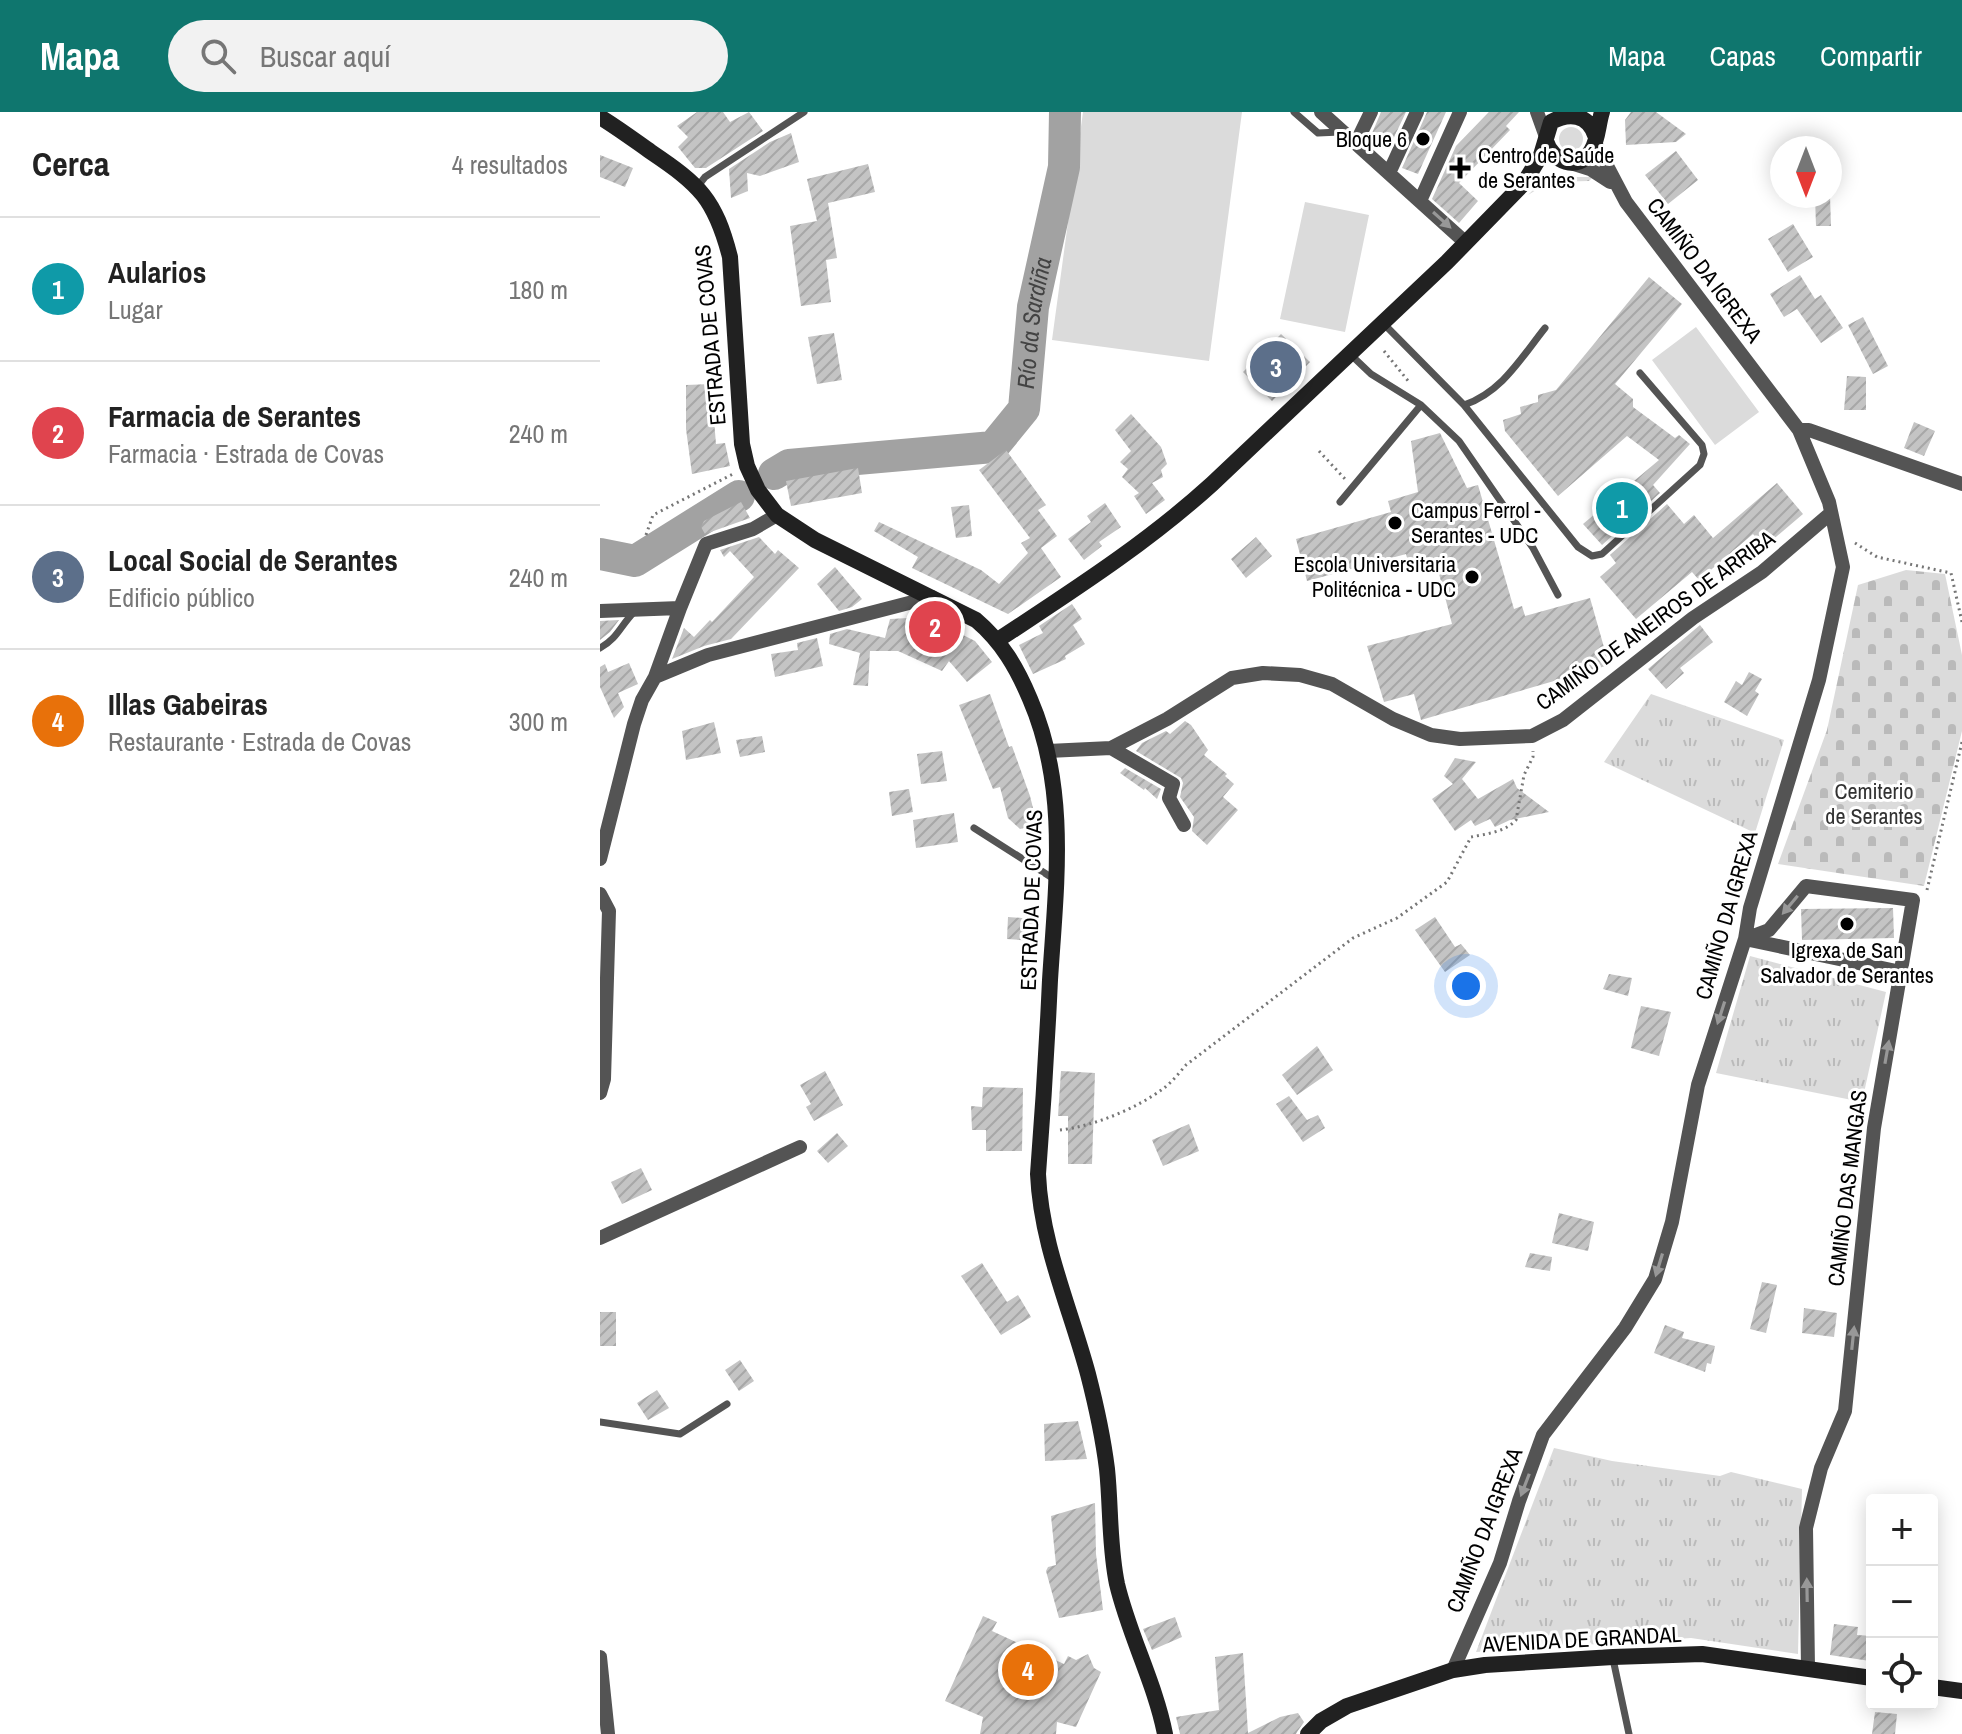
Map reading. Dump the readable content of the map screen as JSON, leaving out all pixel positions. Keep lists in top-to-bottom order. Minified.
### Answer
{"streets":{"main road":["ESTRADA DE COVAS","AVENIDA DE GRANDAL"],"street":["CAMIÑO DA IGREXA","CAMIÑO DE ANEIROS DE ARRIBA","CAMIÑO DAS MANGAS"]},"crossings":[["CAMIÑO DA IGREXA","CAMIÑO DE ANEIROS DE ARRIBA"],["CAMIÑO DA IGREXA","CAMIÑO DAS MANGAS"],["CAMIÑO DA IGREXA","AVENIDA DE GRANDAL"],["ESTRADA DE COVAS","CAMIÑO DE ANEIROS DE ARRIBA"],["CAMIÑO DAS MANGAS","AVENIDA DE GRANDAL"]],"one_way":["CAMIÑO DA IGREXA"],"water":["Río da Sardiña"],"parks":["Cemiterio de Serantes"],"places":{"other":["Bloque 6","Campus Ferrol - Serantes - UDC","Escola Universitaria Politécnica - UDC","Igrexa de San Salvador de Serantes"],"health":["Centro de Saúde de Serantes"]},"north":"bottom","page":{"header":"Mapa","search":"Buscar aquí","nav":["Mapa","Capas","Compartir"],"heading":["Cerca","4 resultados"],"list":[{"mark":"1","name":"Aularios","note":"Lugar","value":"180 m"},{"mark":"2","name":"Farmacia de Serantes","note":"Farmacia · Estrada de Covas","value":"240 m"},{"mark":"3","name":"Local Social de Serantes","note":"Edificio público","value":"240 m"},{"mark":"4","name":"Illas Gabeiras","note":"Restaurante · Estrada de Covas","value":"300 m"}],"pins":["3","1","2","4"],"map_buttons":["+","−"]}}
